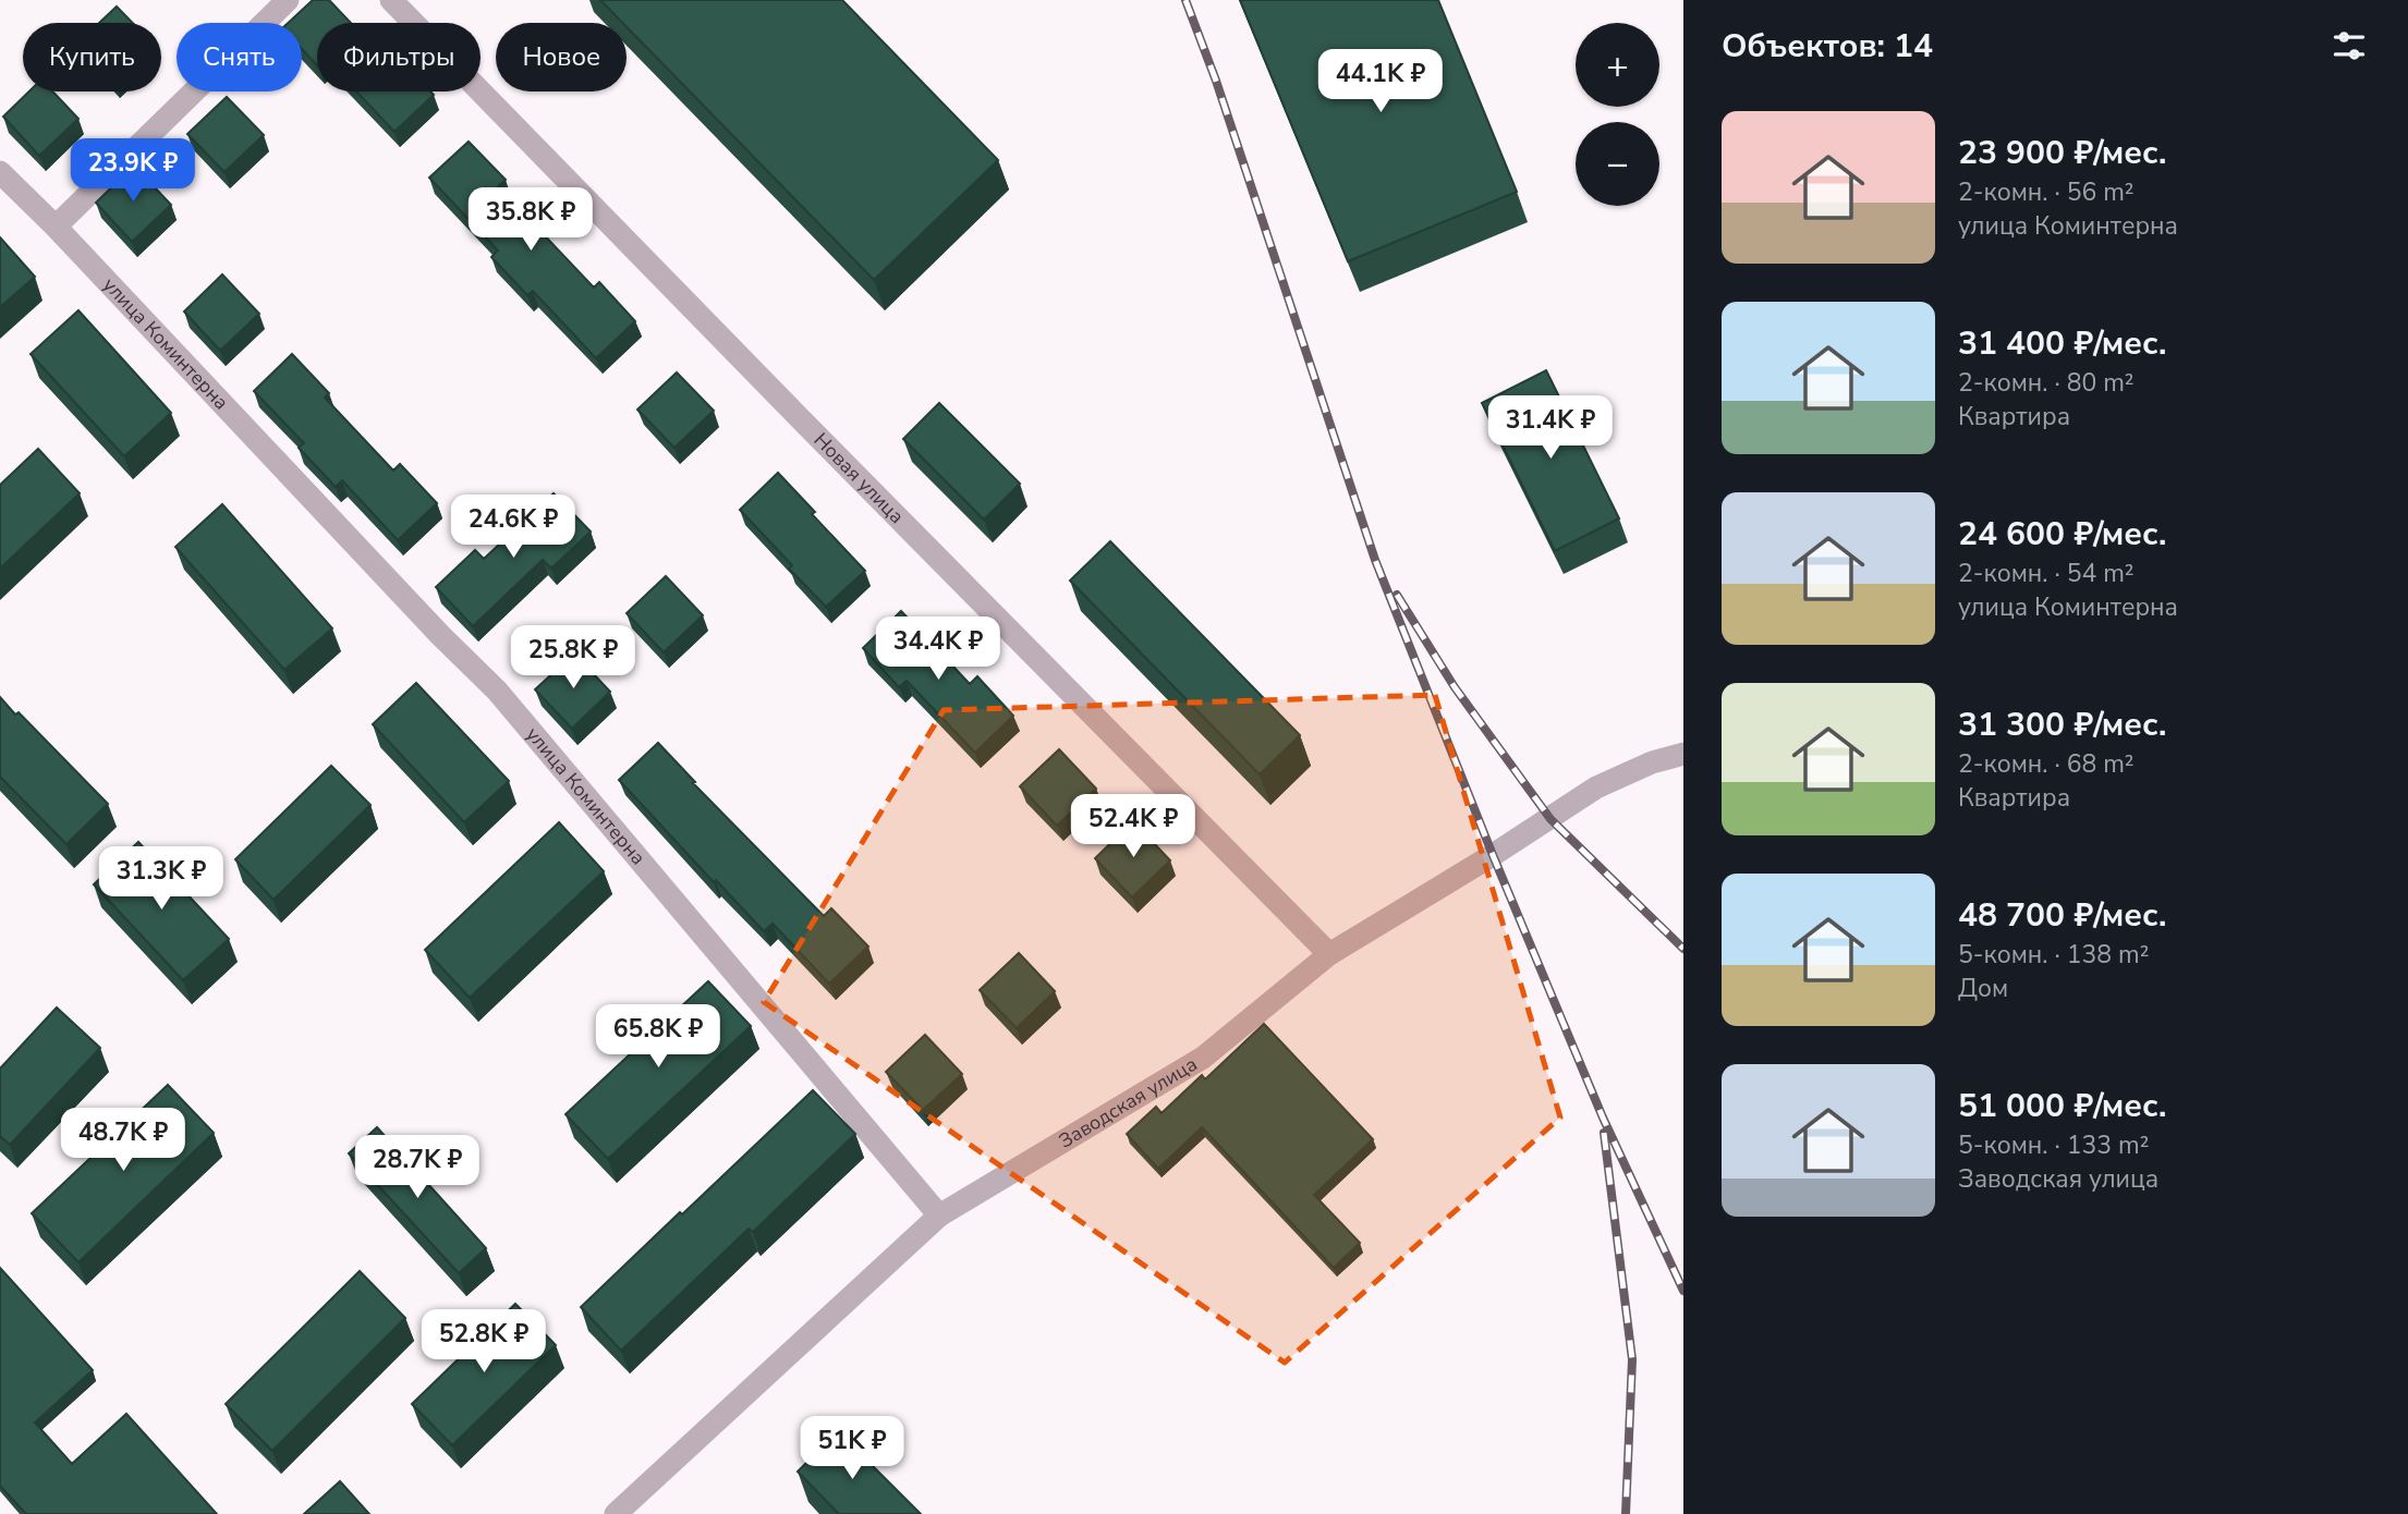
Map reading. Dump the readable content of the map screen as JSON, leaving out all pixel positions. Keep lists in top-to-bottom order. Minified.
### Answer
{"streets":{"street":["улица Коминтерна","Новая улица","Заводская улица"]},"crossings":[["улица Коминтерна","Заводская улица"],["Новая улица","Заводская улица"]],"page":{"heading":"Объектов: 14","map_buttons":["+","−"],"chip":["Купить","Снять","Фильтры","Новое"],"price":["44.1K ₽","23.9K ₽","35.8K ₽","31.4K ₽","24.6K ₽","34.4K ₽","25.8K ₽","52.4K ₽","31.3K ₽","65.8K ₽","48.7K ₽","28.7K ₽","52.8K ₽","51K ₽"],"list":[{"name":"23 900 ₽/мес.","note":"2-комн. · 56 m² · улица Коминтерна"},{"name":"31 400 ₽/мес.","note":"2-комн. · 80 m² · Квартира"},{"name":"24 600 ₽/мес.","note":"2-комн. · 54 m² · улица Коминтерна"},{"name":"31 300 ₽/мес.","note":"2-комн. · 68 m² · Квартира"},{"name":"48 700 ₽/мес.","note":"5-комн. · 138 m² · Дом"},{"name":"51 000 ₽/мес.","note":"5-комн. · 133 m² · Заводская улица"}]}}
